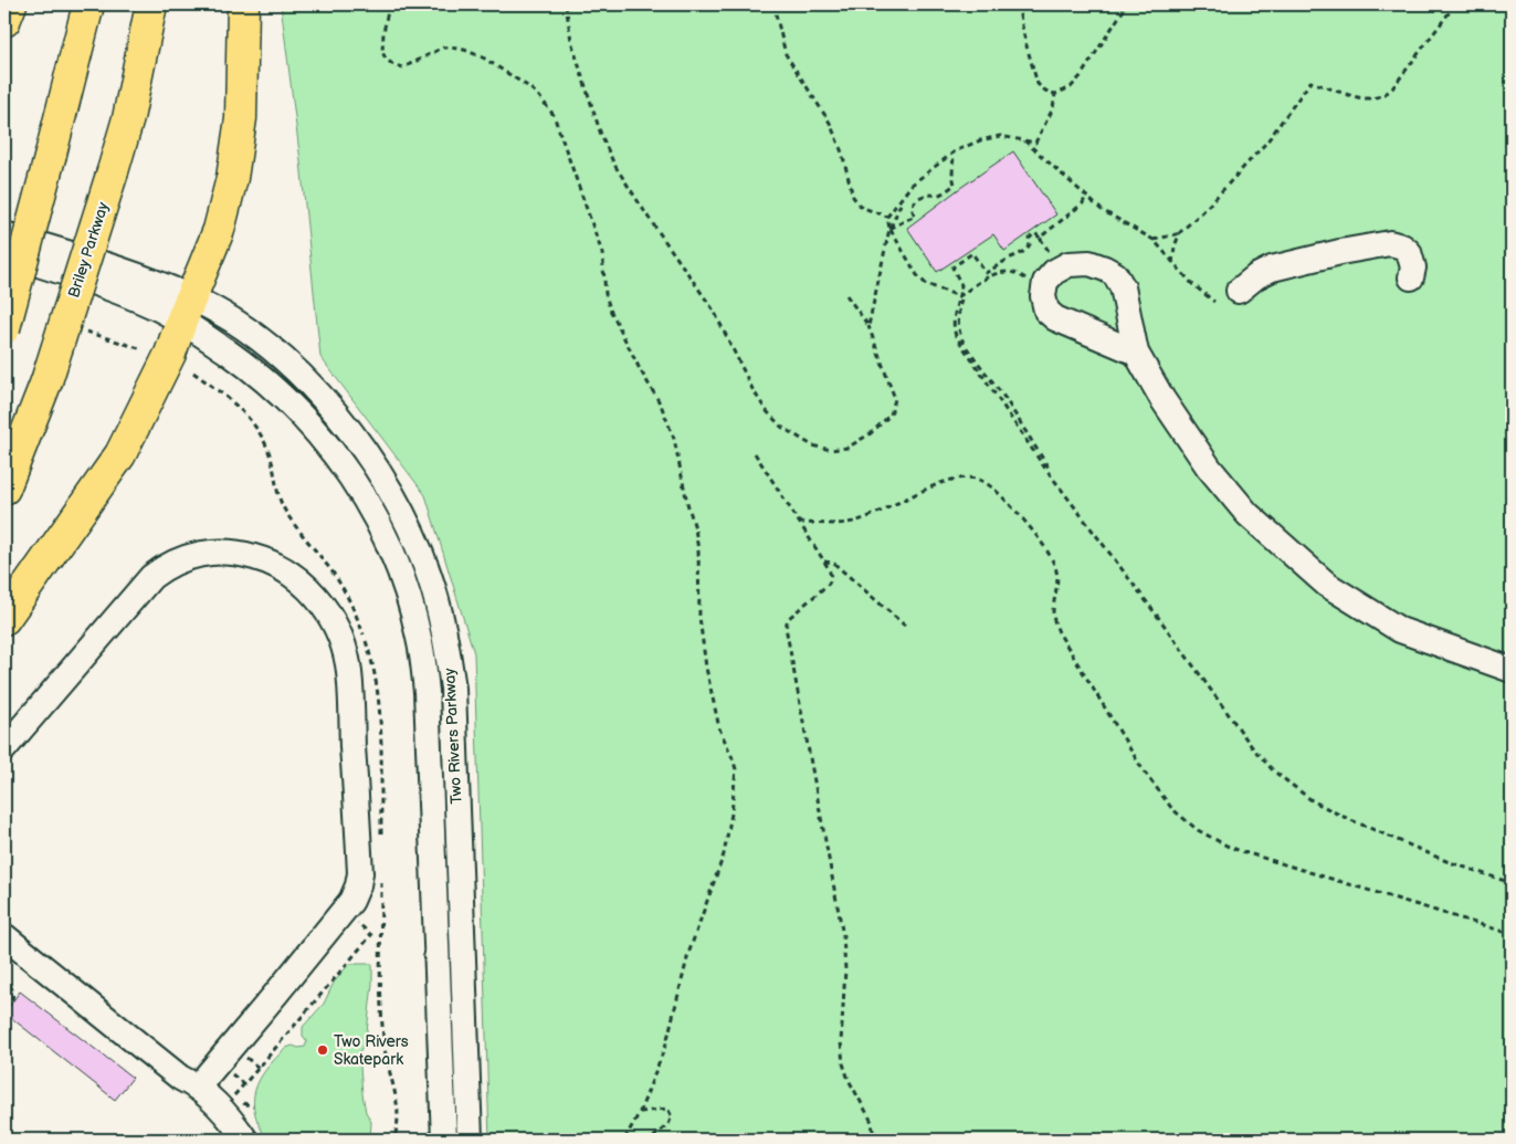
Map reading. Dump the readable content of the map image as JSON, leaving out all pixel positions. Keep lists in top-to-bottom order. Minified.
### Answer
{"streets":{"highway":["Briley Parkway"],"street":["Two Rivers Parkway"]},"places":["Two Rivers Skatepark"]}
